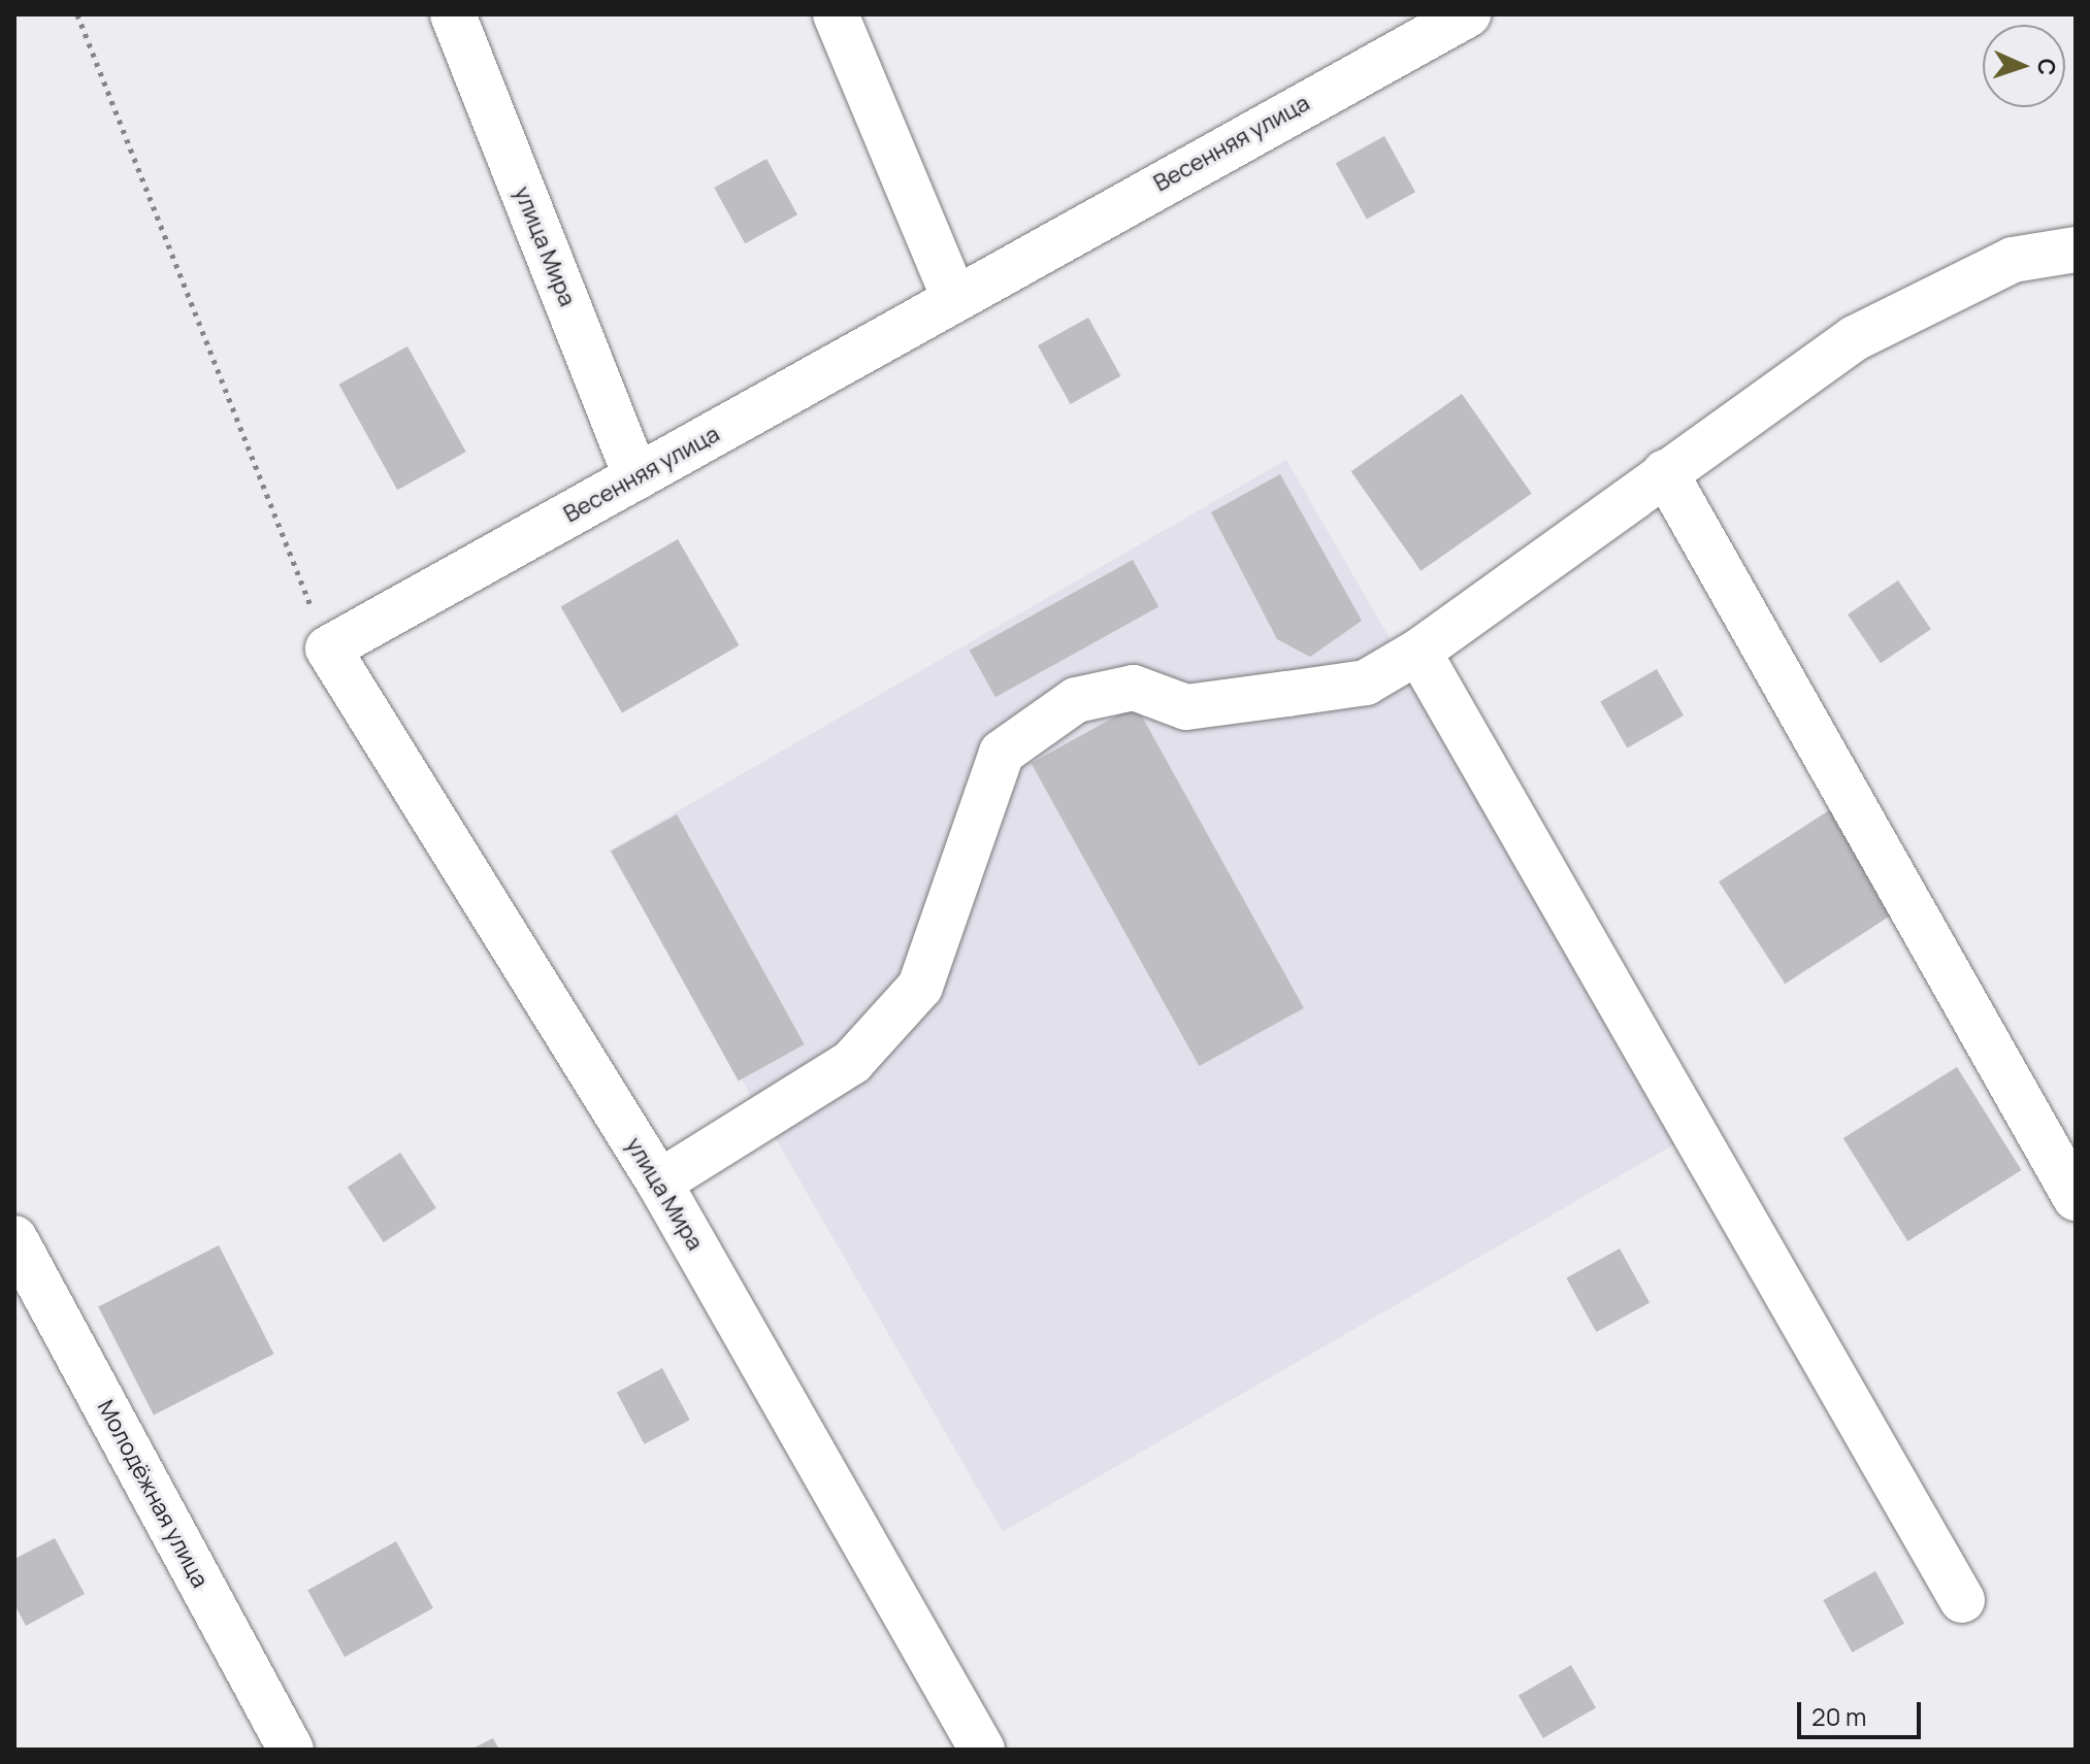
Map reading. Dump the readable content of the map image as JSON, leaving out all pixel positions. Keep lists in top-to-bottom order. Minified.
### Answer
{"streets":{"street":["Весенняя улица","улица Мира","Молодёжная улица"]},"crossings":[["Весенняя улица","улица Мира"]],"scale_bar":"20 m","north":"right"}
